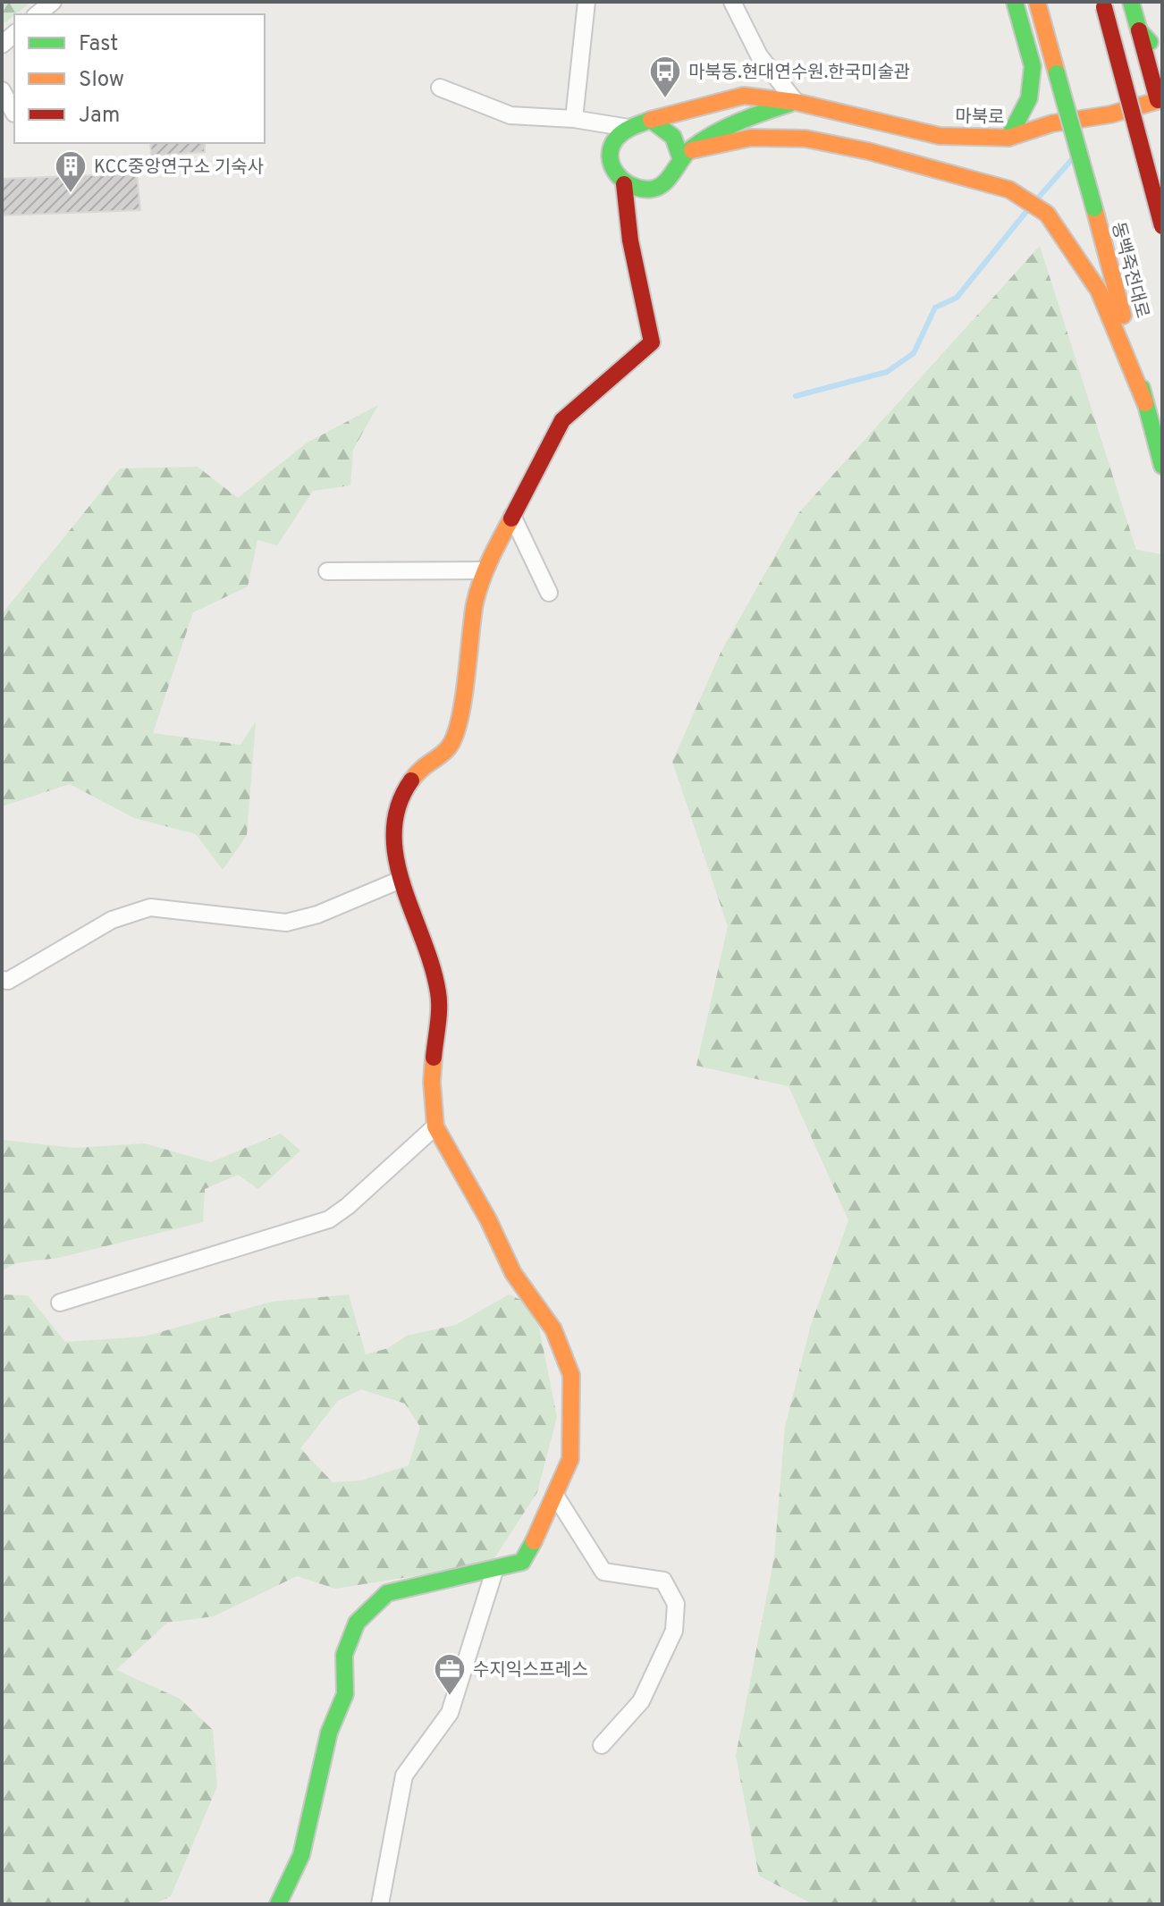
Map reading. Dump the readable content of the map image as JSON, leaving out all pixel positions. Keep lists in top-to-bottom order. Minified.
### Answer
{"streets":{"street":["마북로","동백죽전대로"]},"places":{"bus stop":["마북동.현대연수원.한국미술관"],"building":["KCC중앙연구소 기숙사"],"office":["수지익스프레스"]},"legend":["Fast","Slow","Jam"]}
